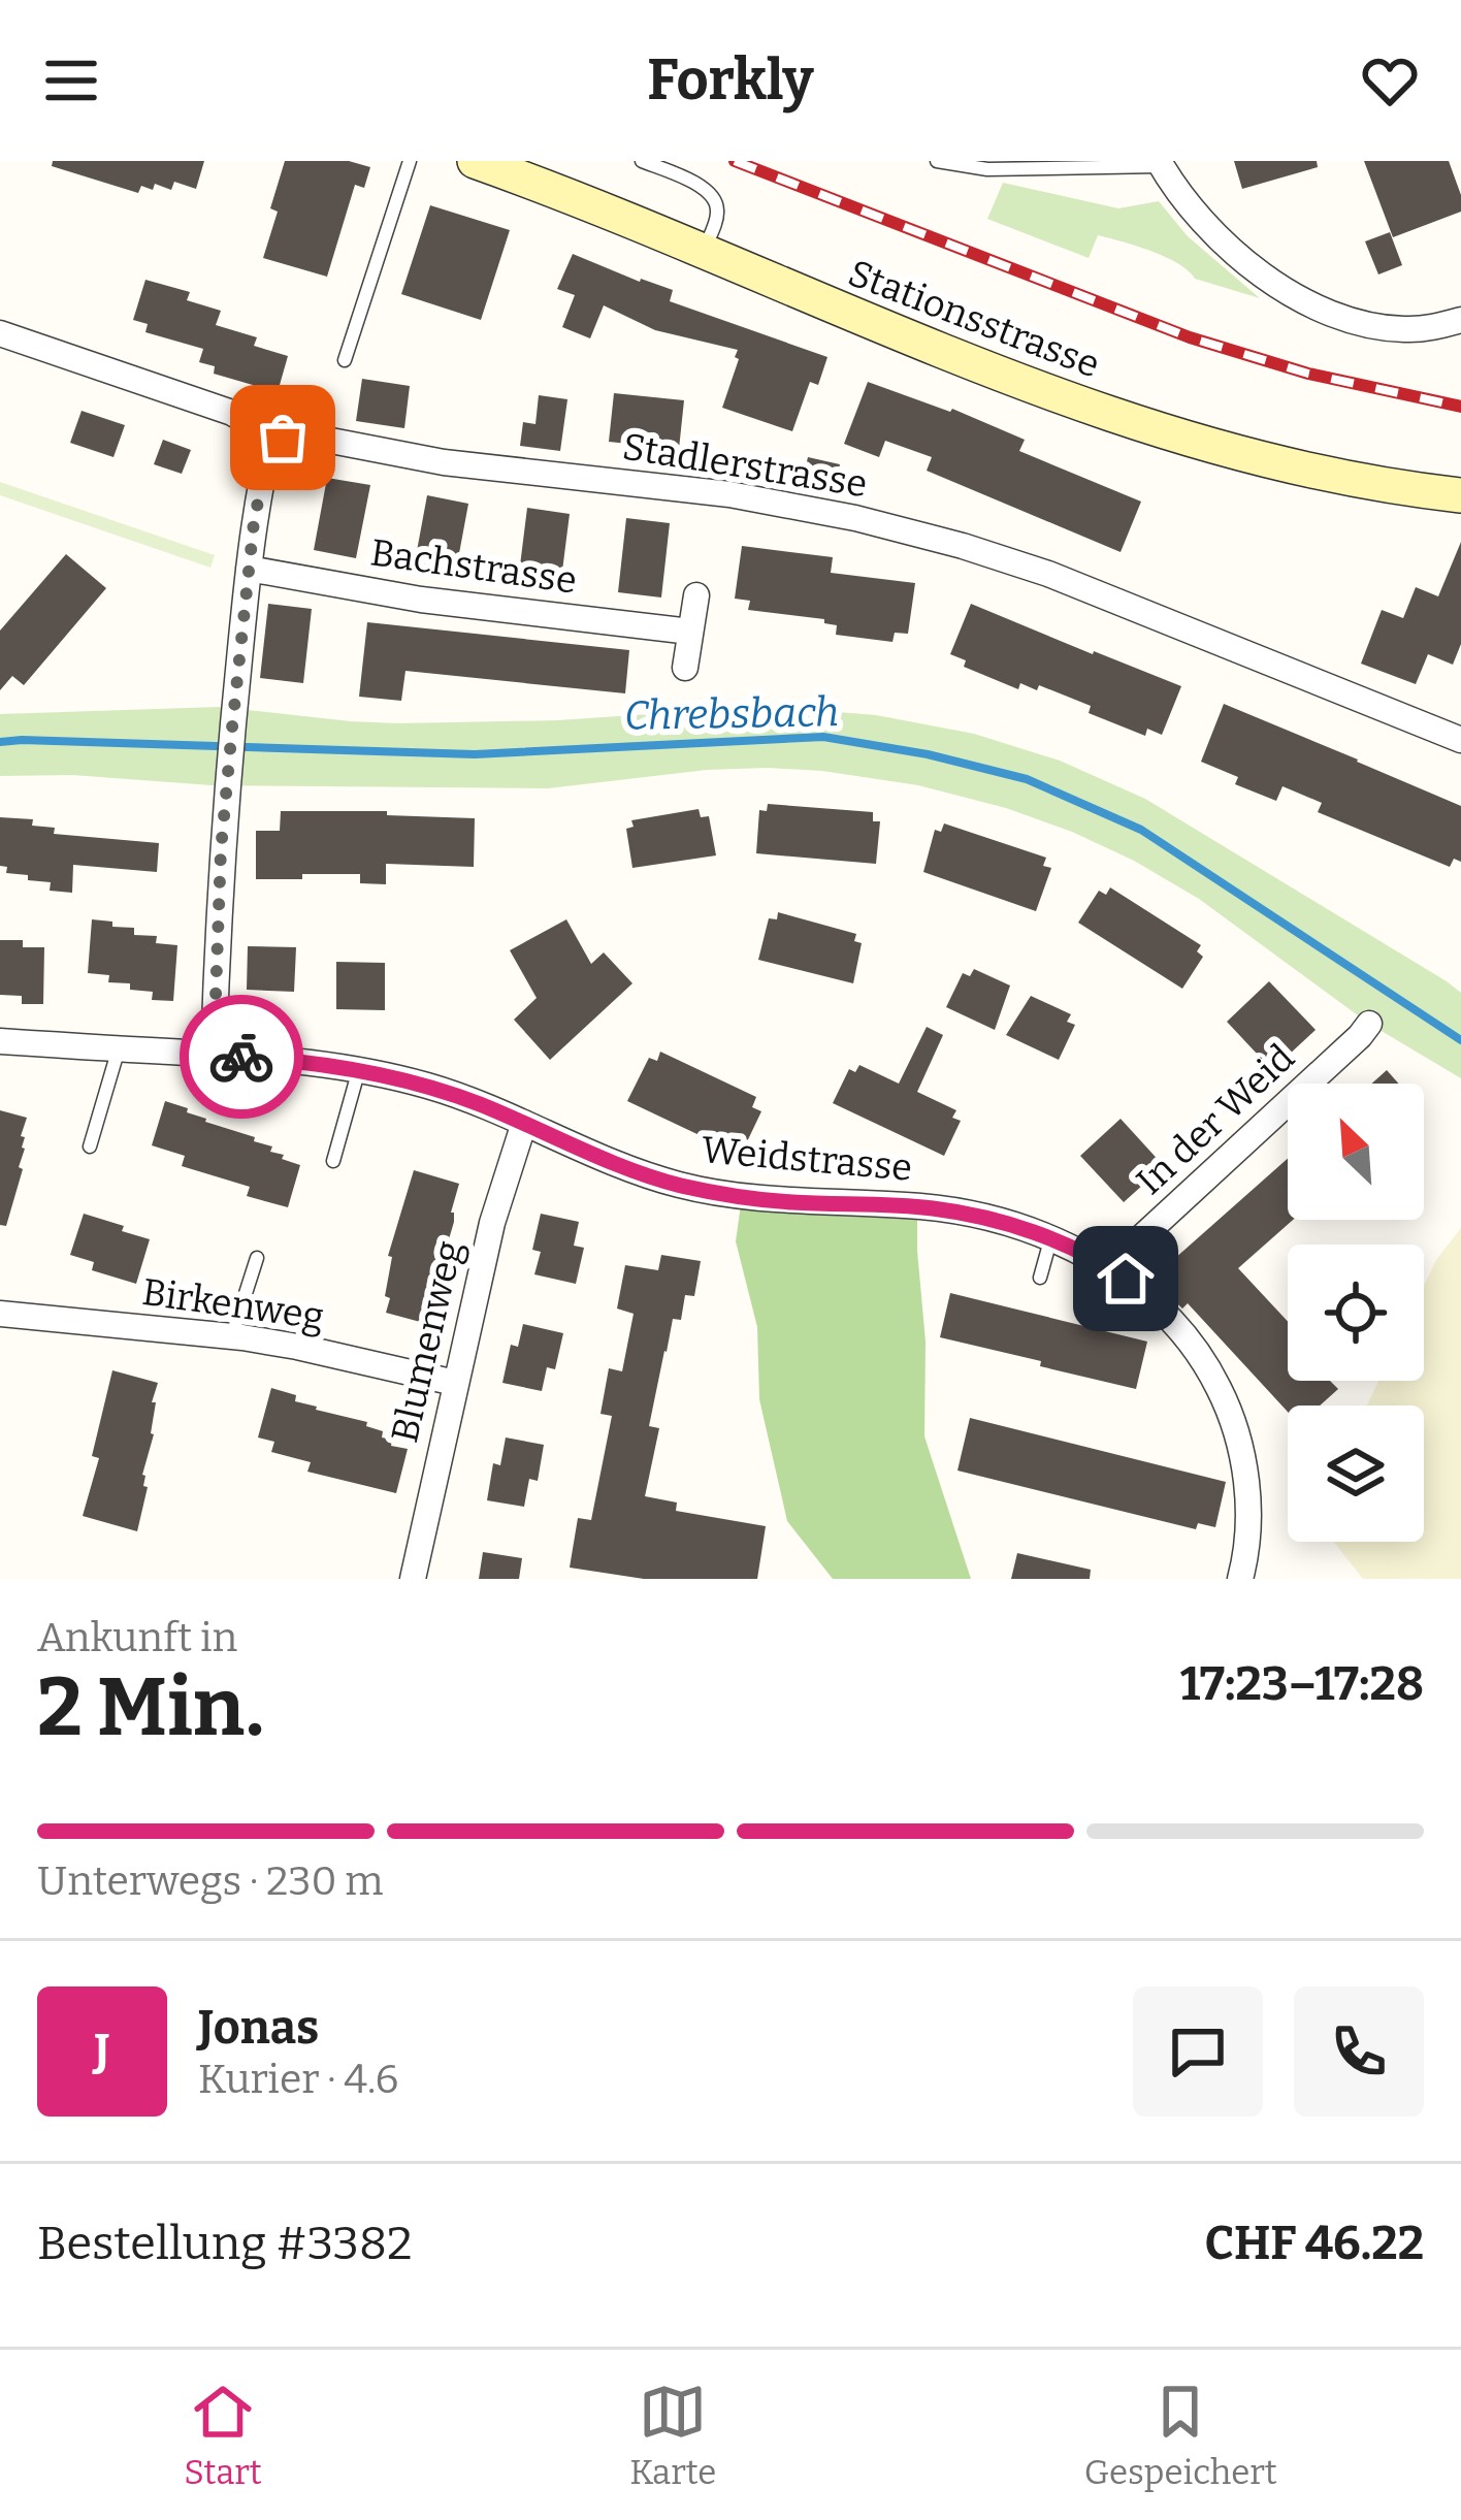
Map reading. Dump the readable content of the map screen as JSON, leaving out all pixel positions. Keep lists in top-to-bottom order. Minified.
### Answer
{"streets":{"main road":["Stationsstrasse"],"street":["Stadlerstrasse","Bachstrasse","In der Weid","Weidstrasse","Birkenweg","Blumenweg"]},"crossings":[["In der Weid","Weidstrasse"],["Weidstrasse","Blumenweg"],["Birkenweg","Blumenweg"]],"water":["Chrebsbach"],"north":"top left","page":{"header":"Forkly","heading":["2 Min.","Ankunft in","17:23–17:28"],"panel":["Jonas","Kurier · 4.6","Bestellung #3382","CHF 46.22"],"bar":"Unterwegs · 230 m","round":"J","tabs":["Start","Karte","Gespeichert"]}}
